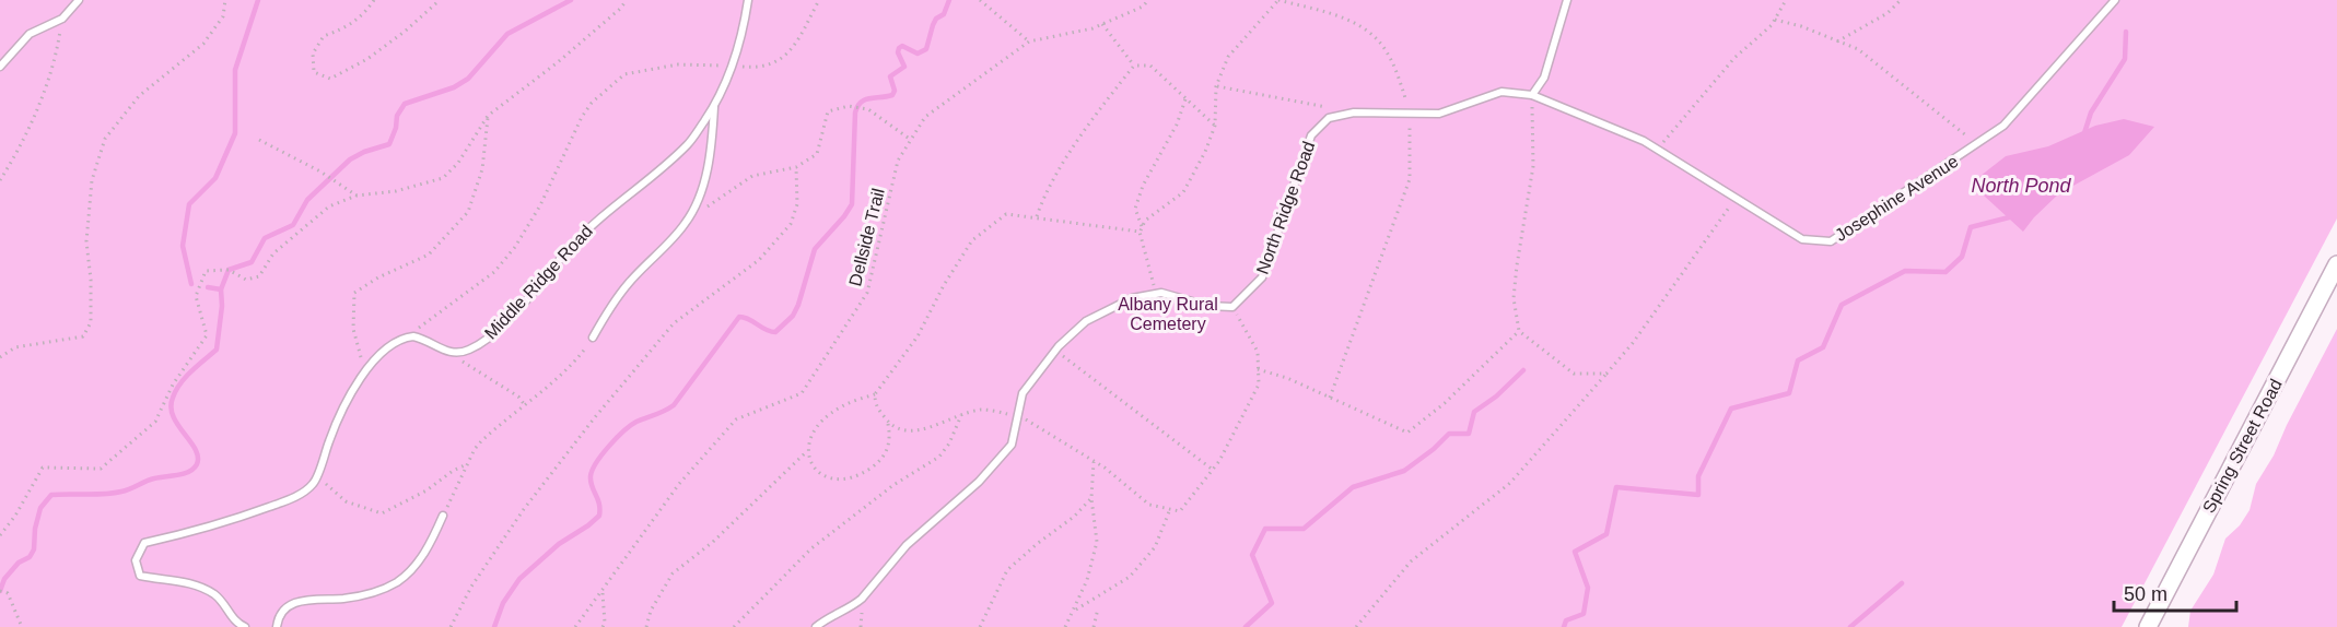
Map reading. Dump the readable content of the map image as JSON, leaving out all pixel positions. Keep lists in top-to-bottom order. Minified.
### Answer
{"streets":{"street":["Spring Street Road"],"lane":["Josephine Avenue","North Ridge Road","Middle Ridge Road"],"path":["Dellside Trail"]},"crossings":[["Josephine Avenue","North Ridge Road"]],"water":["North Pond"],"parks":["Albany Rural Cemetery"],"scale_bar":"50 m"}
